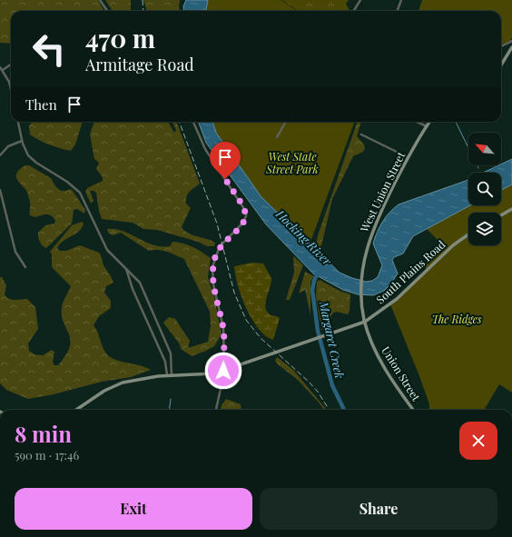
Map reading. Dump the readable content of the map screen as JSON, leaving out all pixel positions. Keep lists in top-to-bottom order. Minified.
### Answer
{"streets":{"main road":["West Union Street","South Plains Road","Union Street"]},"crossings":[["West Union Street","South Plains Road"],["West Union Street","Union Street"],["South Plains Road","Union Street"]],"water":["Hocking River","Margaret Creek"],"parks":["West State Street Park","The Ridges"],"north":"top left","page":{"turn":["470 m","Armitage Road"],"then":"Then","heading":["8 min","590 m · 17:46"],"buttons":["Exit","Share"]}}
